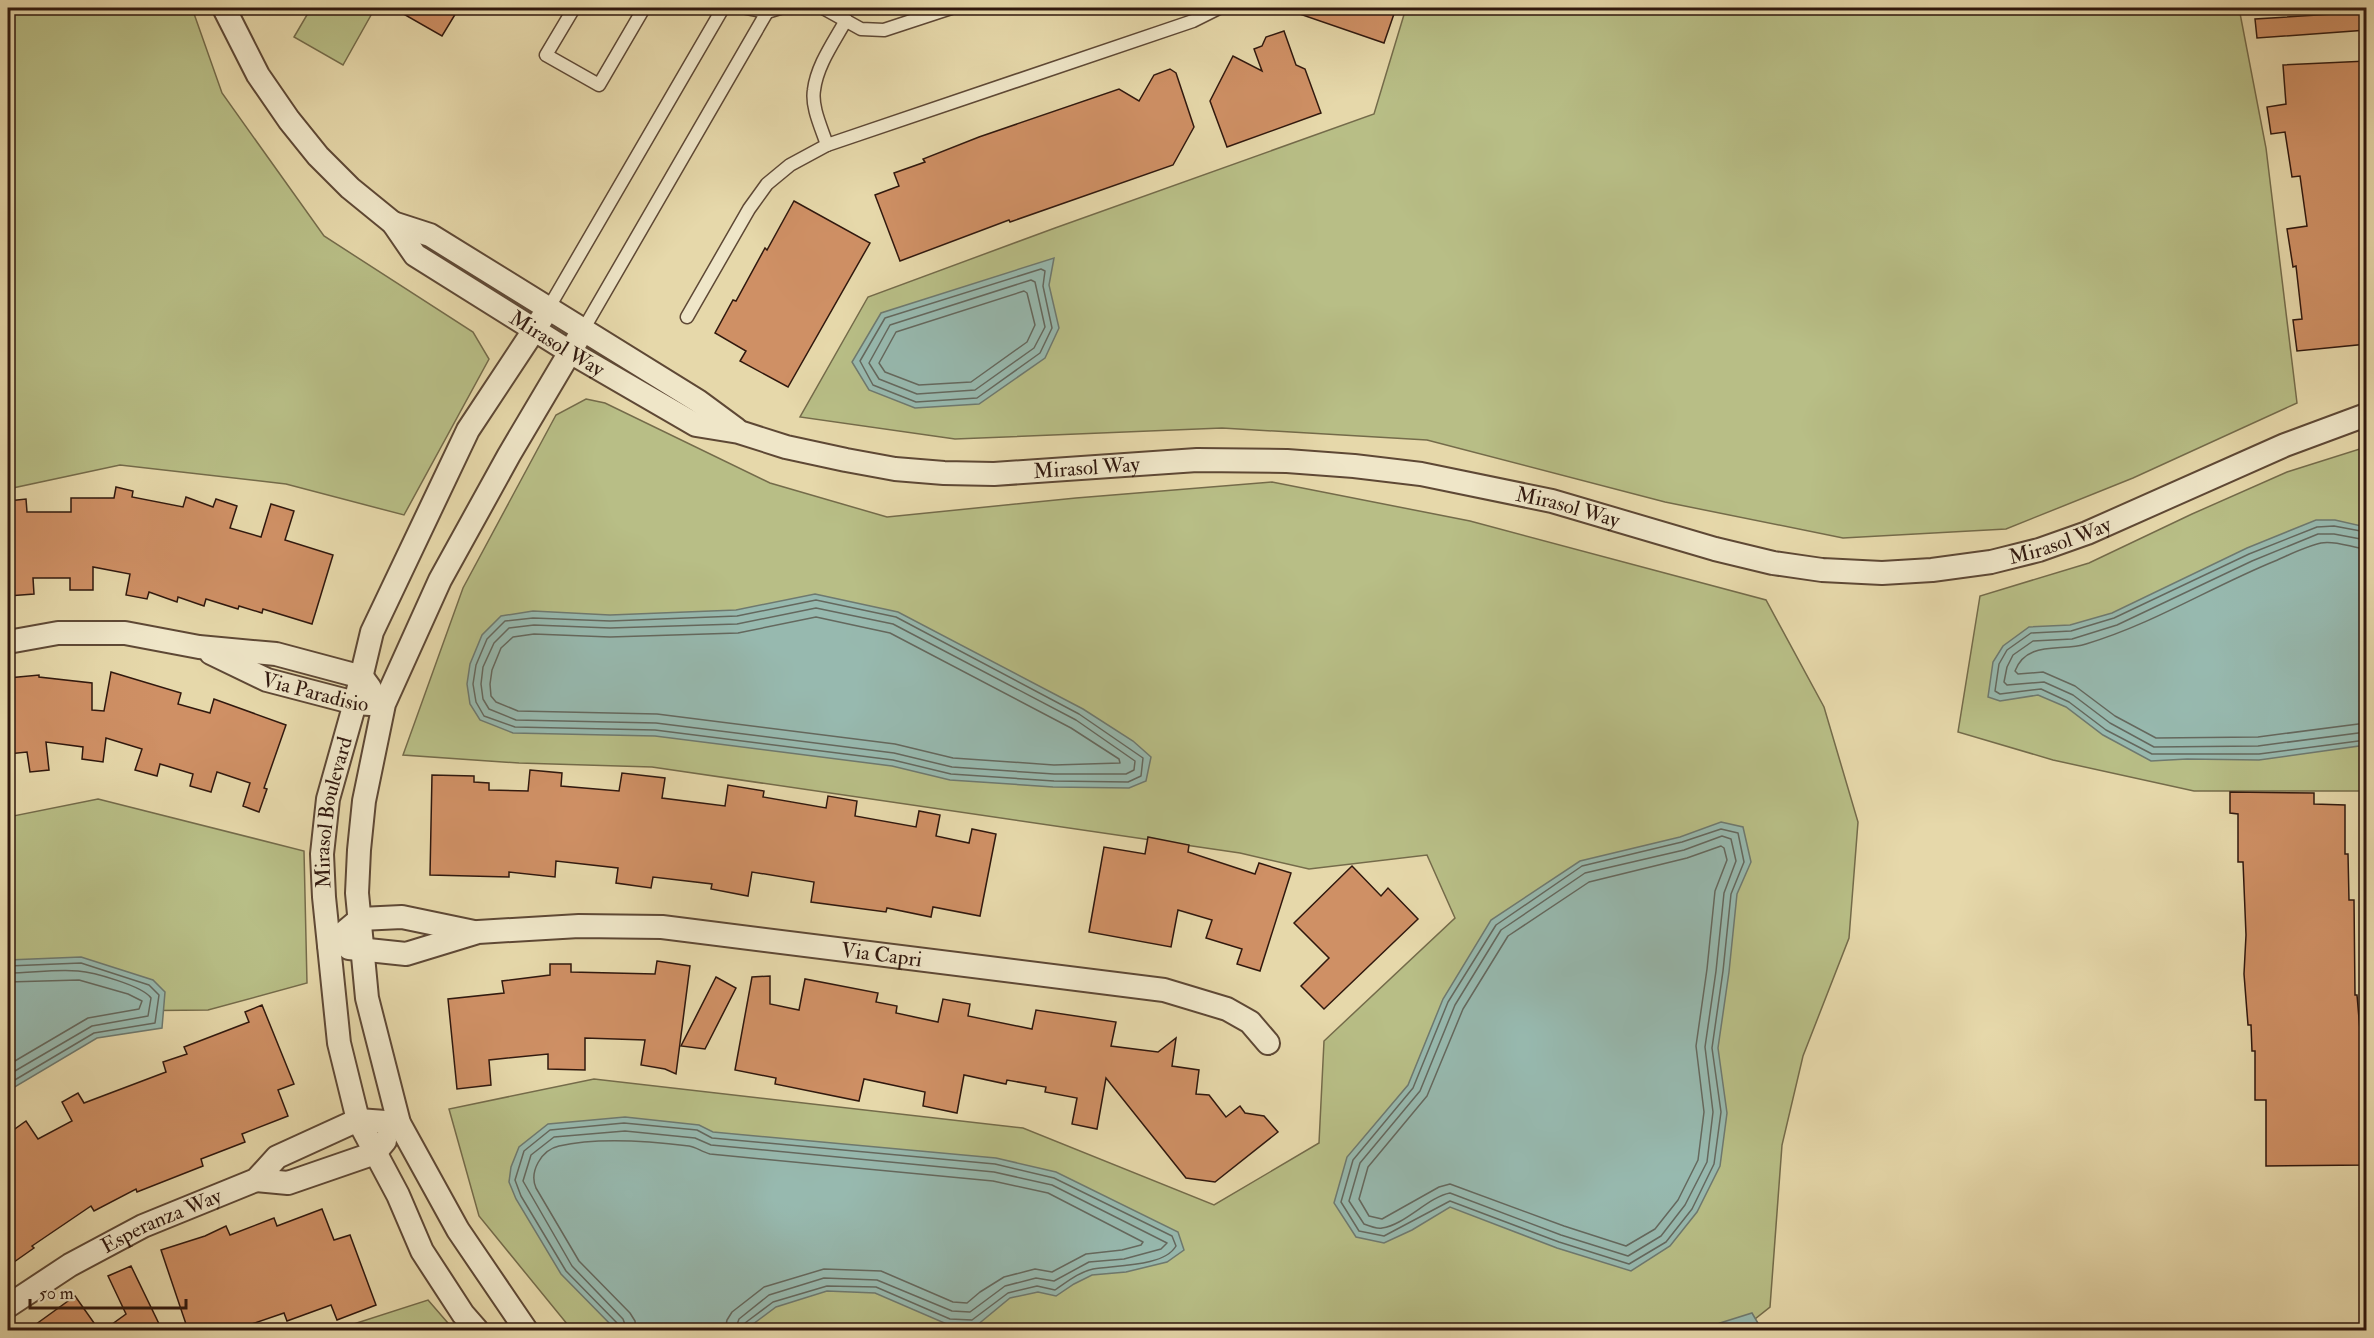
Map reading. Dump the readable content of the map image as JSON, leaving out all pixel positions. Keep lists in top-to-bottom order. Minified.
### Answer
{"streets":{"street":["Mirasol Way","Via Paradisio","Mirasol Boulevard","Via Capri","Esperanza Way"]},"crossings":[["Mirasol Way","Mirasol Boulevard"],["Via Paradisio","Mirasol Boulevard"],["Mirasol Boulevard","Via Capri"],["Mirasol Boulevard","Esperanza Way"]],"scale_bar":"50 m"}
